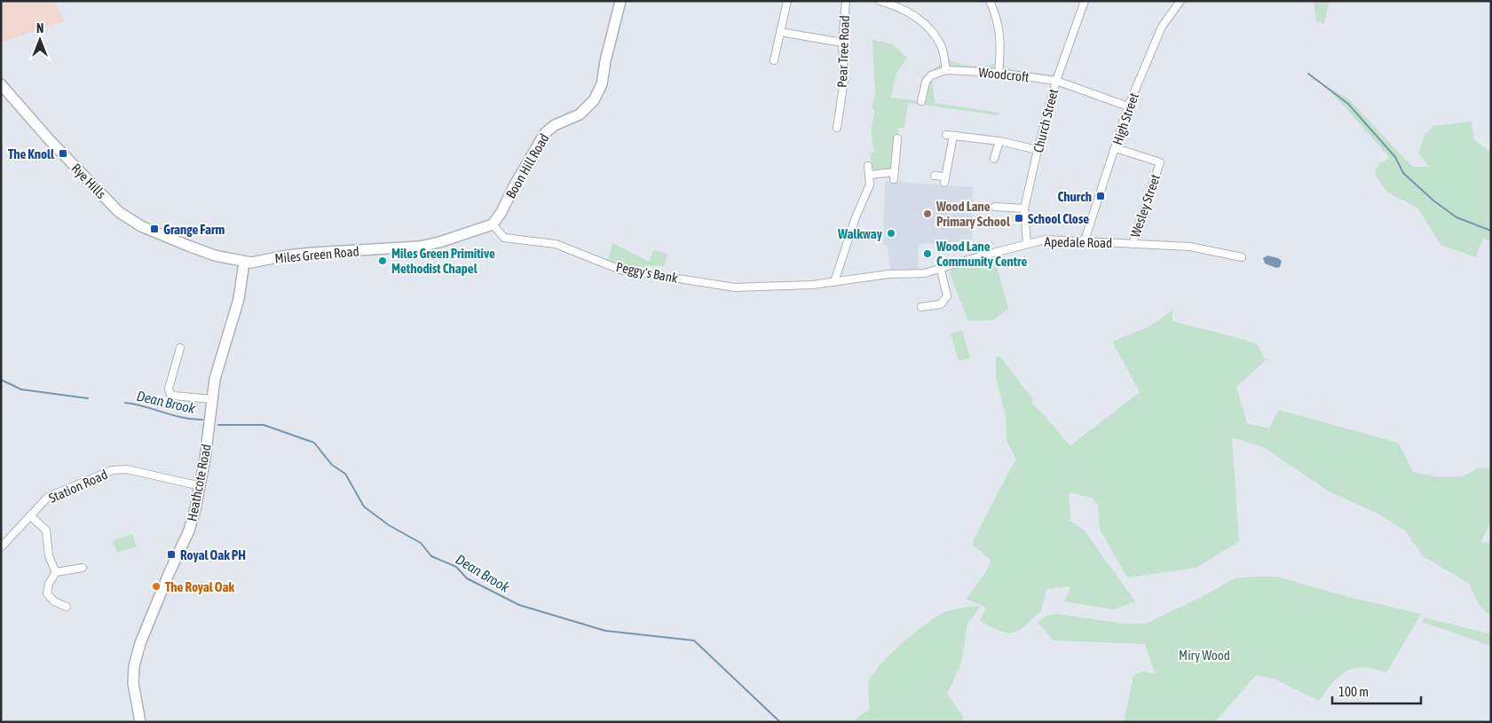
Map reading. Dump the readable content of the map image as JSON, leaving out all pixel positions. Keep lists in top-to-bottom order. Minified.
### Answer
{"streets":{"street":["Pear Tree Road","Woodcroft","High Street","Church Street","Boon Hill Road","Rye Hills","Wesley Street","Apedale Road","Miles Green Road","Peggy's Bank","Heathcote Road","Station Road"]},"crossings":[["Woodcroft","High Street"],["Woodcroft","Church Street"],["High Street","Wesley Street"],["High Street","Apedale Road"],["Church Street","Apedale Road"],["Boon Hill Road","Miles Green Road"],["Boon Hill Road","Peggy's Bank"],["Rye Hills","Miles Green Road"],["Rye Hills","Heathcote Road"],["Wesley Street","Apedale Road"],["Apedale Road","Peggy's Bank"],["Miles Green Road","Peggy's Bank"],["Miles Green Road","Heathcote Road"],["Heathcote Road","Station Road"]],"water":["Dean Brook"],"parks":["Miry Wood"],"places":{"transit":["The Knoll","Church","School Close","Grange Farm","Royal Oak PH"],"other":["Wood Lane Primary School","Walkway","Wood Lane Community Centre","Miles Green Primitive Methodist Chapel","The Royal Oak"]},"scale_bar":"100 m","north":"top"}
